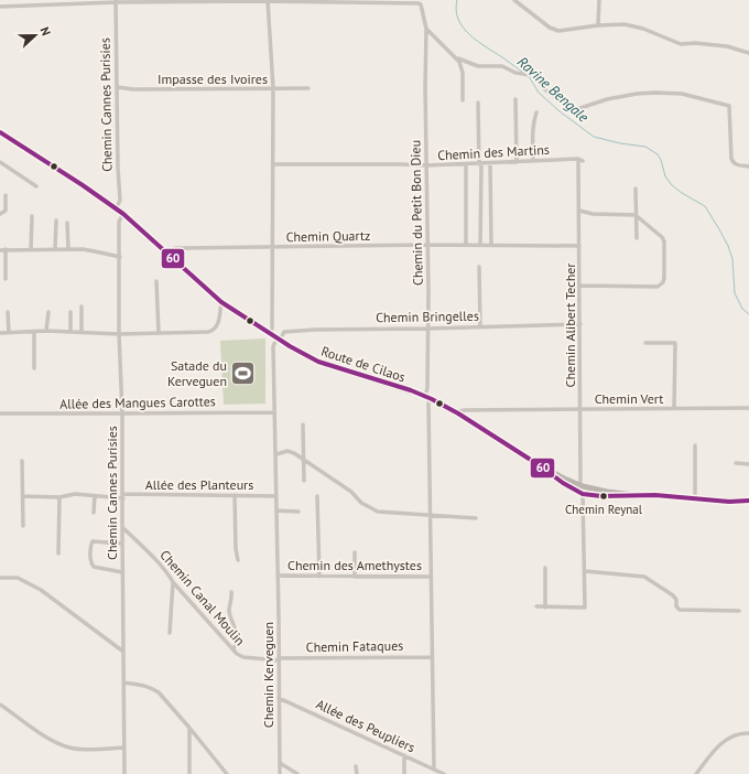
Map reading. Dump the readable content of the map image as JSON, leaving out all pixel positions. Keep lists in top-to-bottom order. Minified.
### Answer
{"streets":{"main road":["Route de Cilaos"],"street":["Impasse des Ivoires","Chemin Cannes Purisies","Chemin des Martins","Chemin du Petit Bon Dieu","Chemin Quartz","Chemin Bringelles","Chemin Alibert Techer","Chemin Vert","Allée des Mangues Carottes","Allée des Planteurs","Chemin des Amethystes","Chemin Canal Moulin","Chemin Fataques","Chemin Kerveguen","Allée des Peupliers"]},"crossings":[["Impasse des Ivoires","Chemin Cannes Purisies"],["Chemin Cannes Purisies","Route de Cilaos"],["Chemin Cannes Purisies","Allée des Mangues Carottes"],["Chemin Cannes Purisies","Allée des Planteurs"],["Chemin Cannes Purisies","Chemin Canal Moulin"],["Chemin des Martins","Chemin du Petit Bon Dieu"],["Chemin des Martins","Chemin Alibert Techer"],["Chemin du Petit Bon Dieu","Chemin Quartz"],["Chemin du Petit Bon Dieu","Chemin Bringelles"],["Chemin du Petit Bon Dieu","Route de Cilaos"],["Chemin du Petit Bon Dieu","Chemin des Amethystes"],["Chemin du Petit Bon Dieu","Chemin Fataques"],["Chemin du Petit Bon Dieu","Allée des Peupliers"],["Chemin Quartz","Chemin Alibert Techer"],["Chemin Quartz","Route de Cilaos"],["Chemin Bringelles","Chemin Alibert Techer"],["Chemin Bringelles","Route de Cilaos"],["Chemin Bringelles","Chemin Kerveguen"],["Chemin Alibert Techer","Route de Cilaos"],["Chemin Alibert Techer","Chemin Vert"],["Route de Cilaos","Chemin Vert"],["Route de Cilaos","Chemin Kerveguen"],["Allée des Mangues Carottes","Chemin Kerveguen"],["Allée des Planteurs","Chemin Kerveguen"],["Chemin des Amethystes","Chemin Kerveguen"],["Chemin Canal Moulin","Chemin Fataques"],["Chemin Canal Moulin","Chemin Kerveguen"],["Chemin Fataques","Chemin Kerveguen"],["Chemin Kerveguen","Allée des Peupliers"]],"water":["Ravine Bengale"],"places":{"sports":["Satade du Kerveguen"],"other":["Chemin Reynal"]},"lines":["transit line 60"],"north":"right"}
